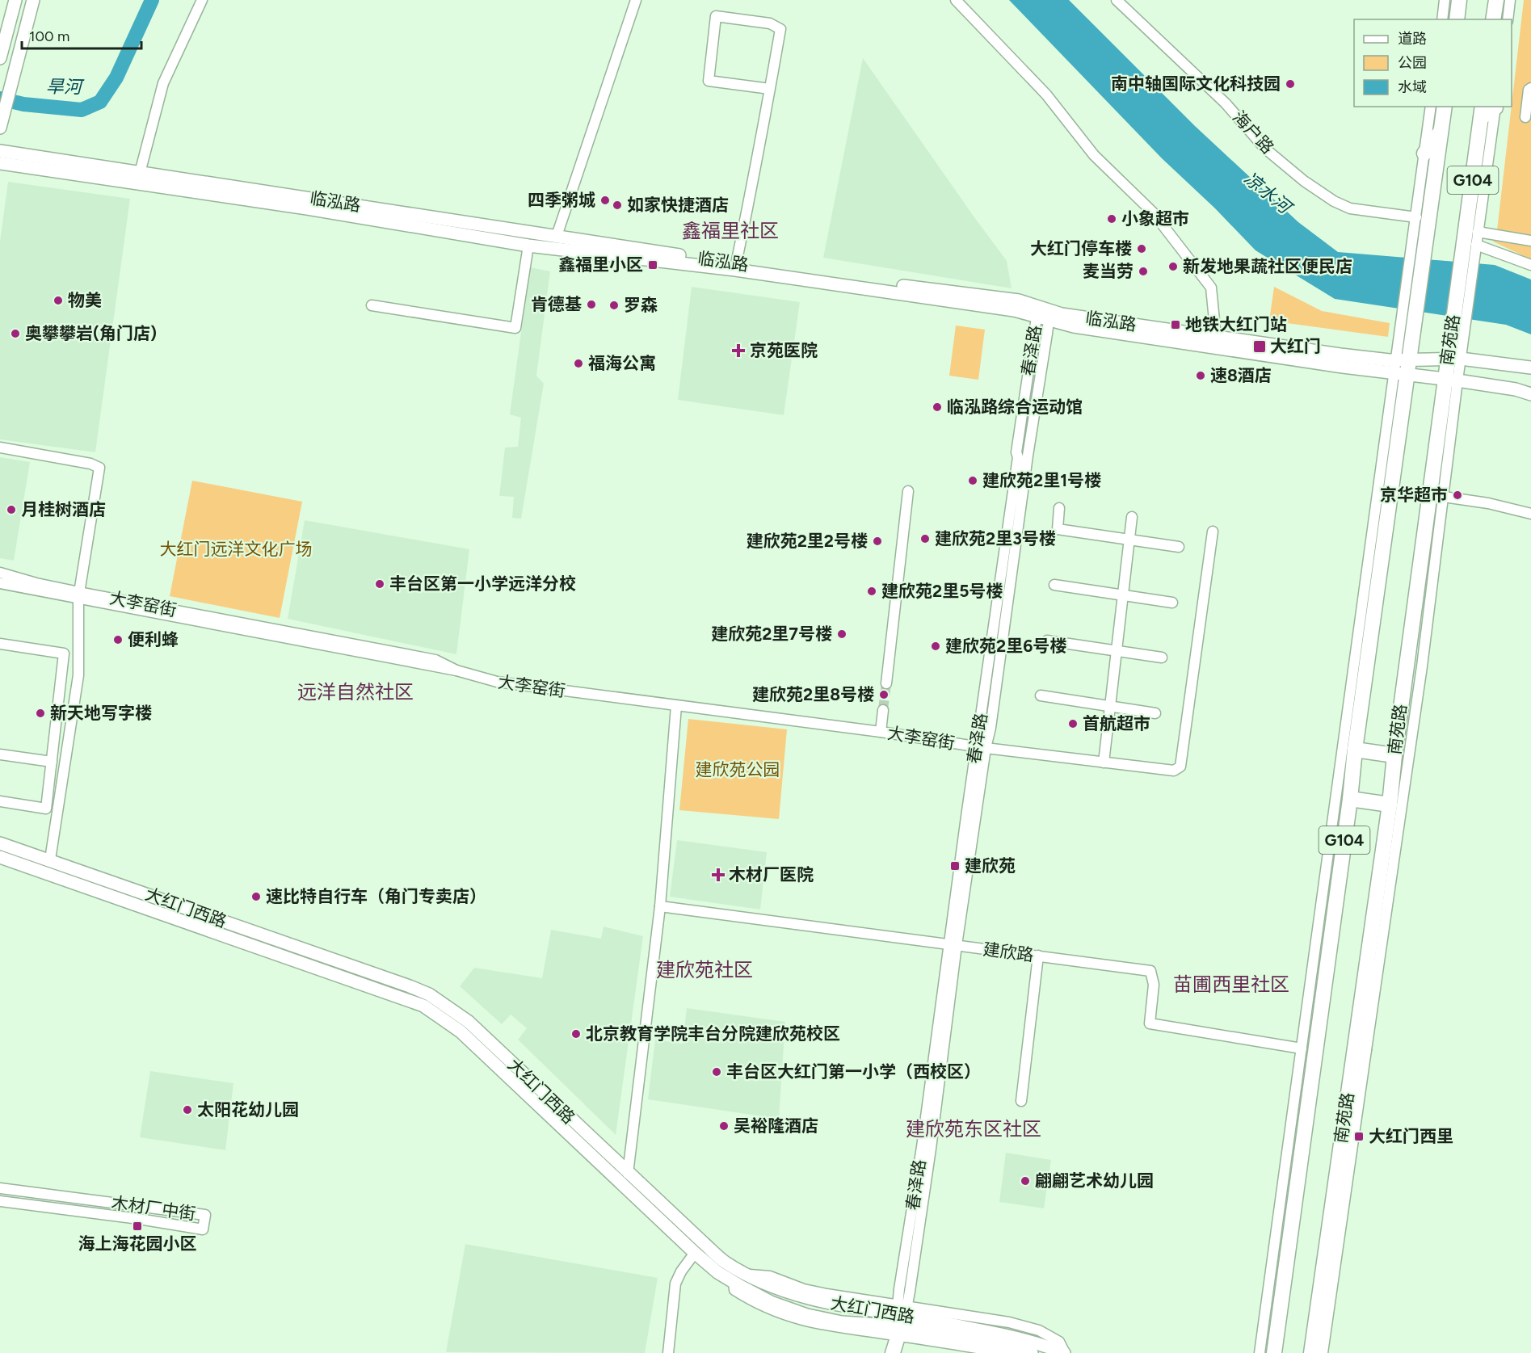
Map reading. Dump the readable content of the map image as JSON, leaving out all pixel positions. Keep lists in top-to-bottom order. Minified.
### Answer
{"streets":{"highway":["G104","南苑路"],"main road":["临泓路","大红门西路"],"street":["海户路","春泽路","大李窑街","建欣路","木材厂中街"]},"crossings":[["G104","临泓路"],["临泓路","南苑路"],["临泓路","春泽路"],["春泽路","大李窑街"],["春泽路","大红门西路"],["春泽路","建欣路"]],"districts":["鑫福里社区","远洋自然社区","建欣苑社区","苗圃西里社区","建欣苑东区社区"],"water":["旱河","凉水河"],"parks":["大红门远洋文化广场","建欣苑公园"],"places":{"other":["南中轴国际文化科技园","四季粥城","如家快捷酒店","小象超市","大红门停车楼","新发地果蔬社区便民店","麦当劳","物美","肯德基","罗森","奥攀攀岩(角门店)","福海公寓","速8酒店","临泓路综合运动馆","建欣苑2里1号楼","京华超市","月桂树酒店","建欣苑2里3号楼","建欣苑2里2号楼","丰台区第一小学远洋分校","建欣苑2里5号楼","建欣苑2里7号楼","便利蜂","建欣苑2里6号楼","建欣苑2里8号楼","新天地写字楼","首航超市","速比特自行车（角门专卖店）","北京教育学院丰台分院建欣苑校区","丰台区大红门第一小学（西校区）","太阳花幼儿园","吴裕隆酒店","翩翩艺术幼儿园"],"transit":["鑫福里小区","地铁大红门站","大红门","建欣苑","大红门西里","海上海花园小区"],"health":["京苑医院","木材厂医院"]},"legend":["道路","公园","水域"],"scale_bar":"100 m"}
